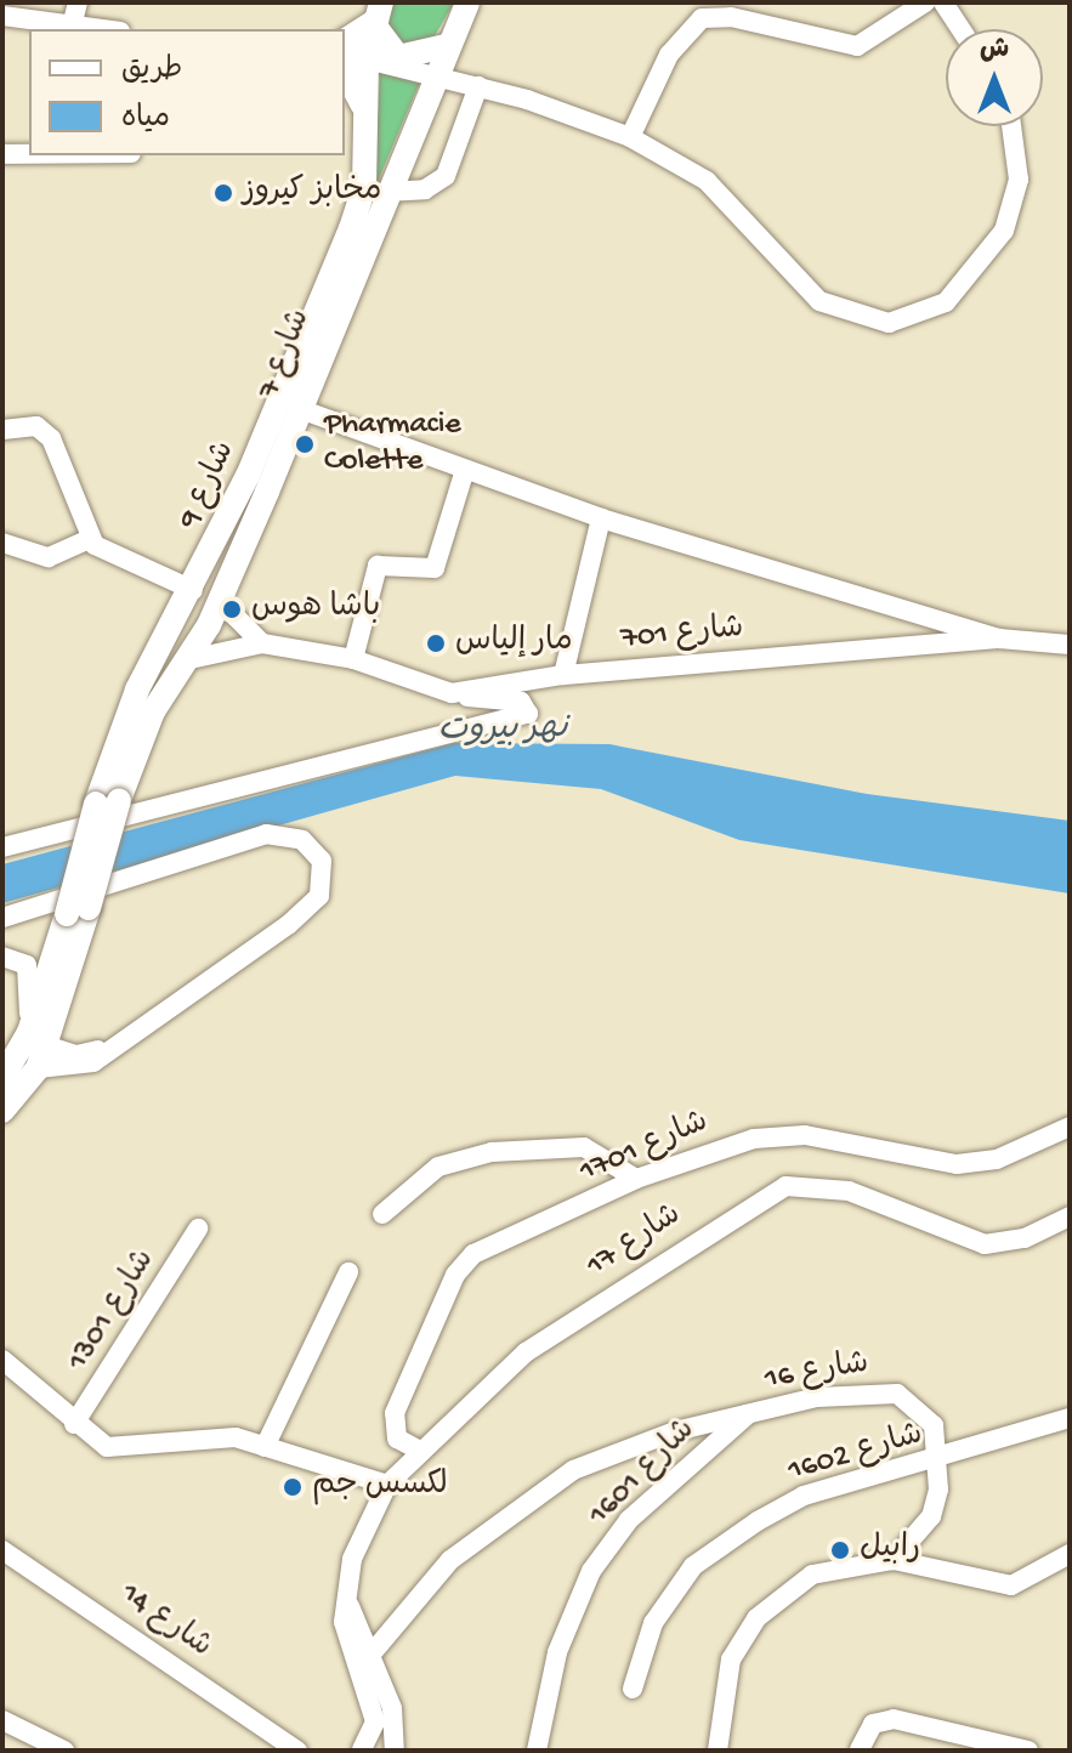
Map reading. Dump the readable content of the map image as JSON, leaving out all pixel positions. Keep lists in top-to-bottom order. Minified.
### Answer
{"streets":{"main road":["شارع 7","شارع 9"],"street":["شارع 701","شارع 1701","شارع 17","شارع 1301","شارع 16","شارع 1602","شارع 1601","شارع 14"]},"crossings":[["شارع 7","شارع 9"],["شارع 1701","شارع 17"],["شارع 16","شارع 1602"],["شارع 16","شارع 1601"]],"water":["نهر بيروت"],"places":["مخابز كيروز","Pharmacie Colette","باشا هوس","مار إلياس","لكسس جم","رابيل"],"legend":["طريق","مياه"],"north":"top"}
